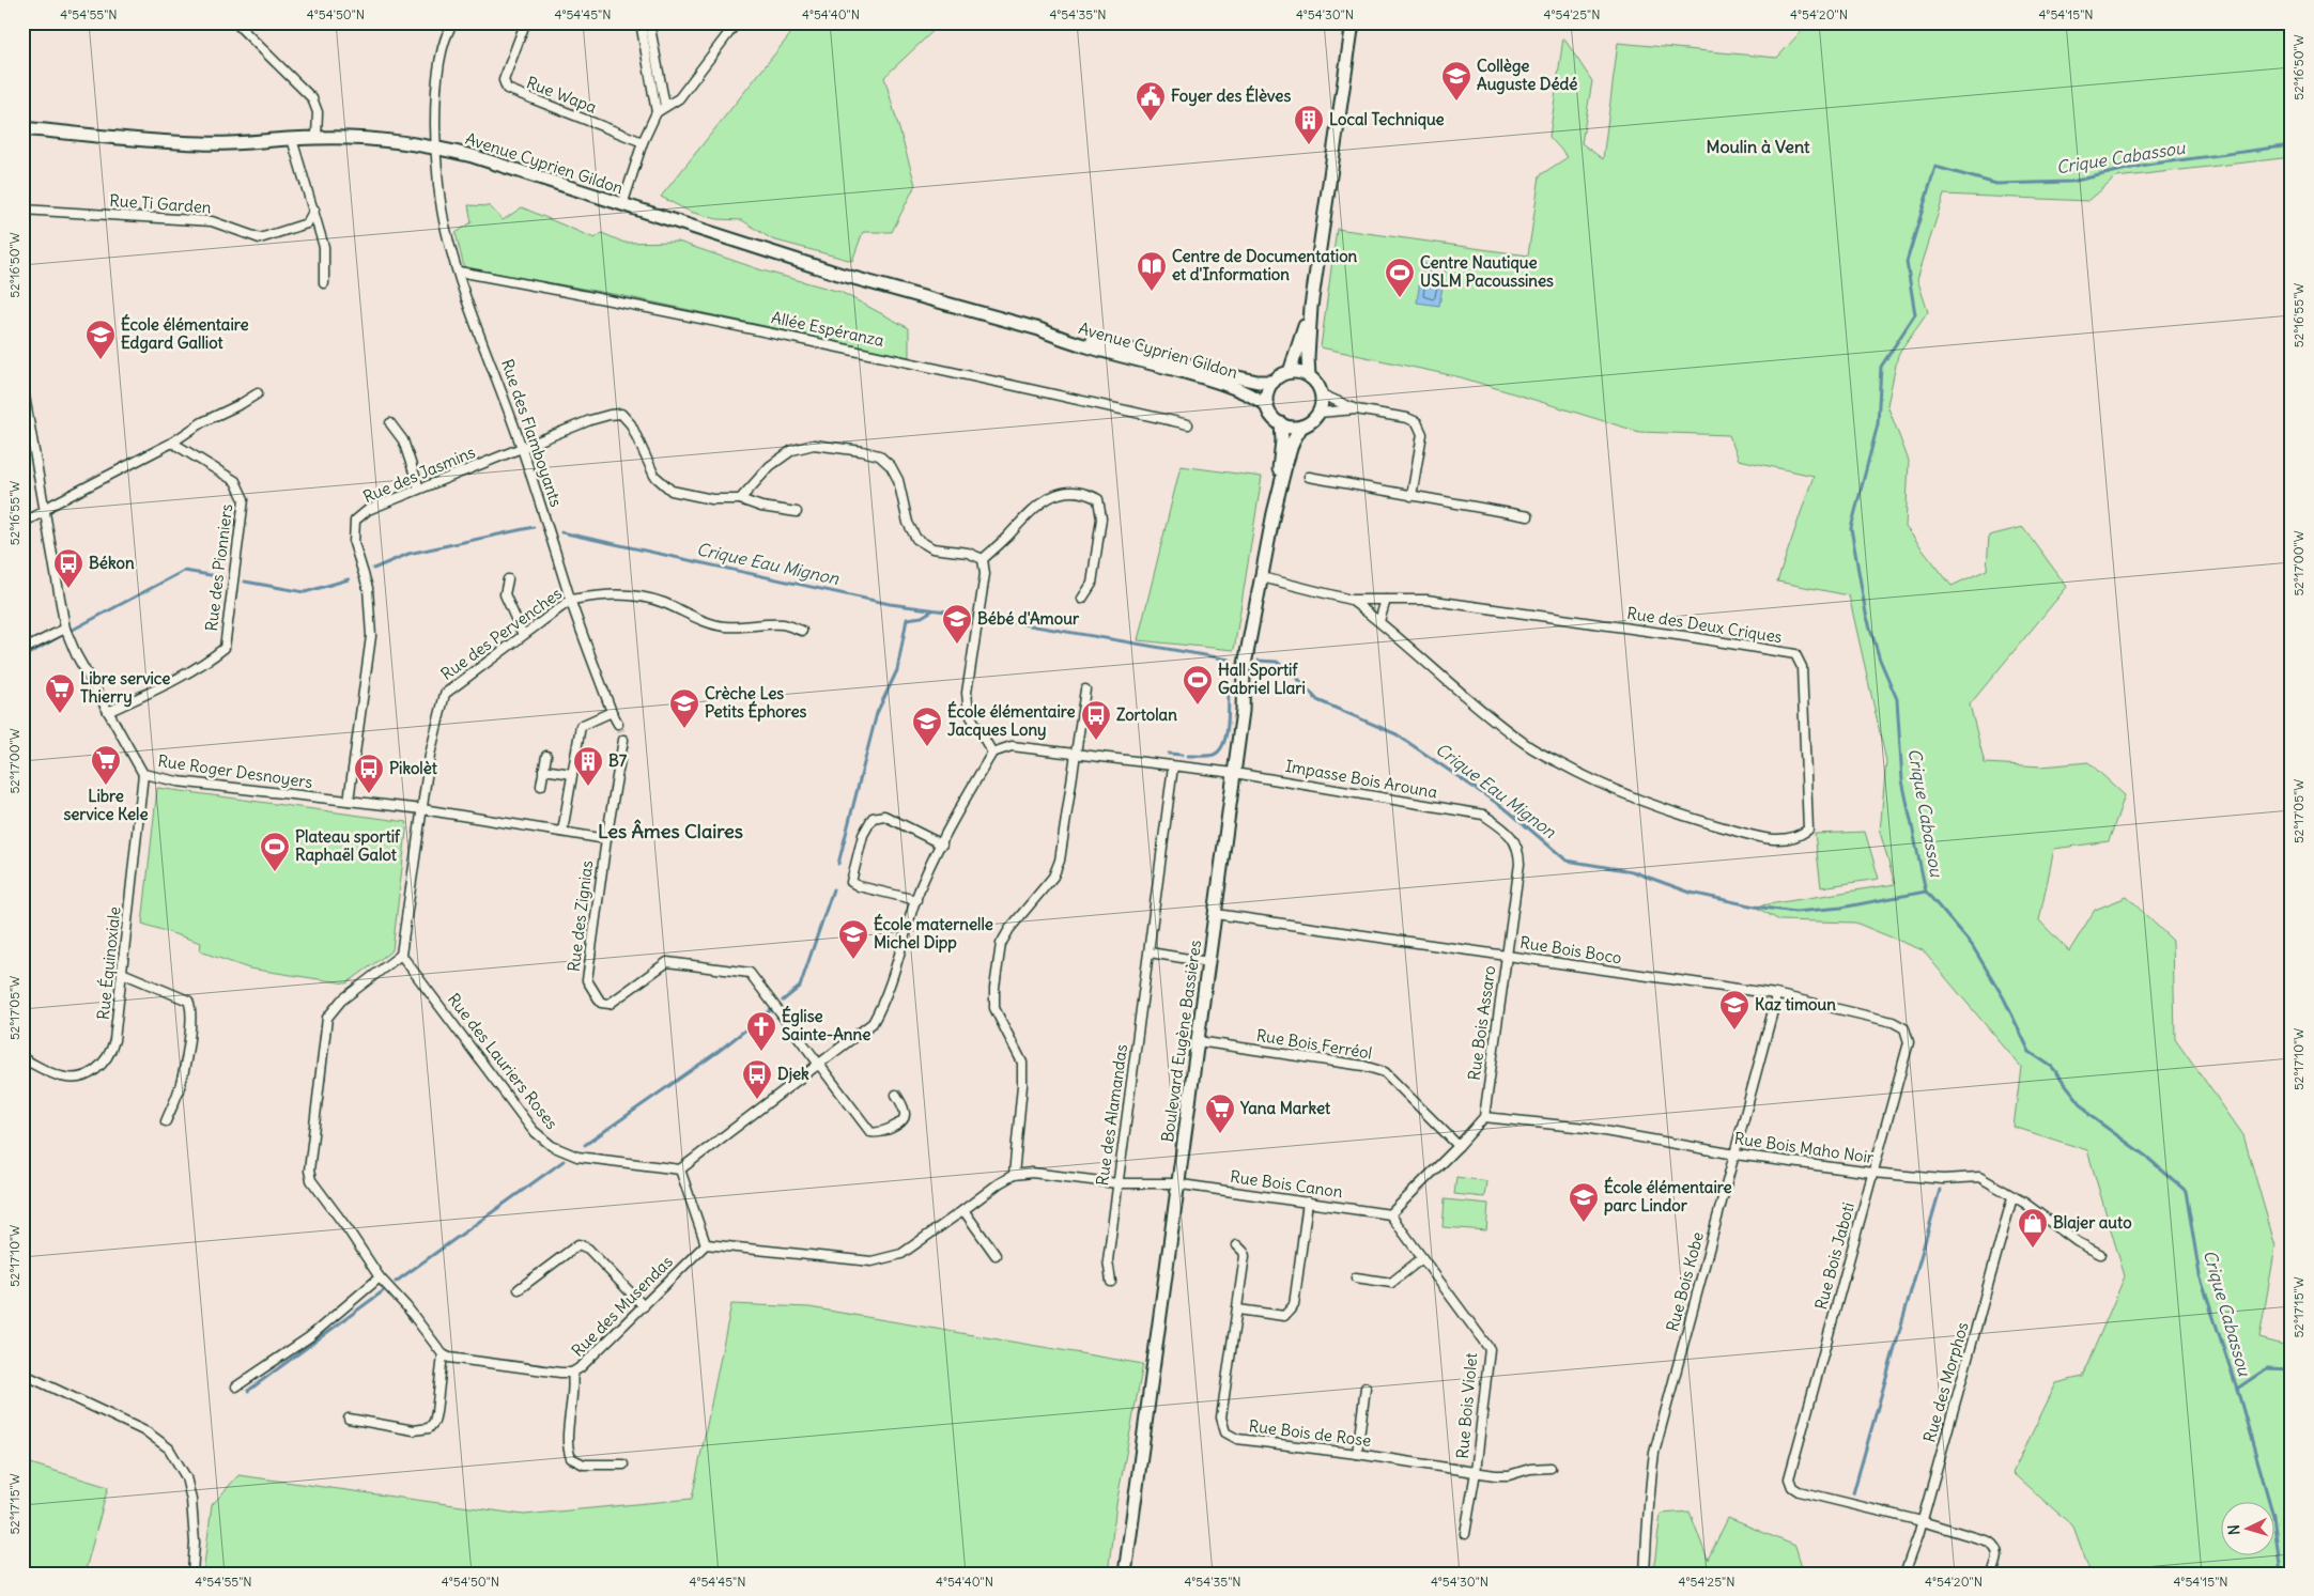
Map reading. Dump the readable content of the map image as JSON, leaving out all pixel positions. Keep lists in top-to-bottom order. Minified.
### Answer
{"streets":{"street":["Rue Wapa","Avenue Cyprien Gildon","Rue Ti Garden","Allée Espéranza","Rue des Flamboyants","Rue des Jasmins","Rue des Pionniers","Rue des Deux Criques","Rue des Pervenches","Rue Roger Desnoyers","Impasse Bois Arouna","Rue des Zignias","Rue Bois Boco","Rue Équinoxiale","Rue Bois Assaro","Boulevard Eugène Bassières","Rue Bois Ferréol","Rue des Lauriers Roses","Rue des Alamandas","Rue Bois Maho Noir","Rue Bois Canon","Rue Bois Jaboti","Rue Bois Kobe","Rue des Musendas","Rue des Morphos","Rue Bois Violet","Rue Bois de Rose"]},"crossings":[["Avenue Cyprien Gildon","Rue des Flamboyants"],["Avenue Cyprien Gildon","Boulevard Eugène Bassières"],["Allée Espéranza","Rue des Flamboyants"],["Rue des Flamboyants","Rue des Jasmins"],["Rue des Flamboyants","Rue des Pervenches"],["Rue des Jasmins","Rue Roger Desnoyers"],["Rue des Pionniers","Rue Roger Desnoyers"],["Rue des Deux Criques","Boulevard Eugène Bassières"],["Rue des Pervenches","Rue Roger Desnoyers"],["Rue des Pervenches","Rue des Lauriers Roses"],["Rue Roger Desnoyers","Rue des Zignias"],["Rue Roger Desnoyers","Rue Équinoxiale"],["Impasse Bois Arouna","Rue Bois Assaro"],["Impasse Bois Arouna","Boulevard Eugène Bassières"],["Rue Bois Boco","Rue Bois Assaro"],["Rue Bois Boco","Boulevard Eugène Bassières"],["Rue Bois Boco","Rue Bois Jaboti"],["Rue Bois Boco","Rue Bois Kobe"],["Rue Bois Assaro","Rue Bois Maho Noir"],["Boulevard Eugène Bassières","Rue Bois Ferréol"],["Boulevard Eugène Bassières","Rue Bois Canon"],["Rue des Alamandas","Rue Bois Canon"],["Rue Bois Maho Noir","Rue Bois Jaboti"],["Rue Bois Maho Noir","Rue Bois Kobe"],["Rue Bois Maho Noir","Rue des Morphos"],["Rue Bois Canon","Rue Bois Violet"],["Rue Bois Jaboti","Rue des Morphos"],["Rue Bois Violet","Rue Bois de Rose"]],"districts":["Moulin à Vent","Les Âmes Claires"],"water":["Crique Cabassou","Crique Eau Mignon"],"places":{"school or university":["Collège Auguste Dédé","École élémentaire Edgard Galliot","Bébé d'Amour","Crèche Les Petits Éphores","École élémentaire Jacques Lony","École maternelle Michel Dipp","Kaz timoun","École élémentaire parc Lindor"],"public building":["Foyer des Élèves"],"building":["Local Technique","B7"],"library":["Centre de Documentation et d'Information"],"sports":["Centre Nautique USLM Pacoussines","Hall Sportif Gabriel Llari","Plateau sportif Raphaël Galot"],"bus stop":["Békon","Zortolan","Pikolèt","Djek"],"supermarket":["Libre service Thierry","Libre service Kele","Yana Market"],"church":["Église Sainte-Anne"],"shop":["Blajer auto"]},"north":"left","coordinates":["4°54'55\"N","4°54'50\"N","4°54'45\"N","4°54'40\"N","4°54'35\"N","4°54'30\"N","4°54'25\"N","4°54'20\"N","4°54'15\"N","52°16'50\"W","52°16'55\"W","52°17'00\"W","52°17'05\"W","52°17'10\"W","52°17'15\"W"]}
